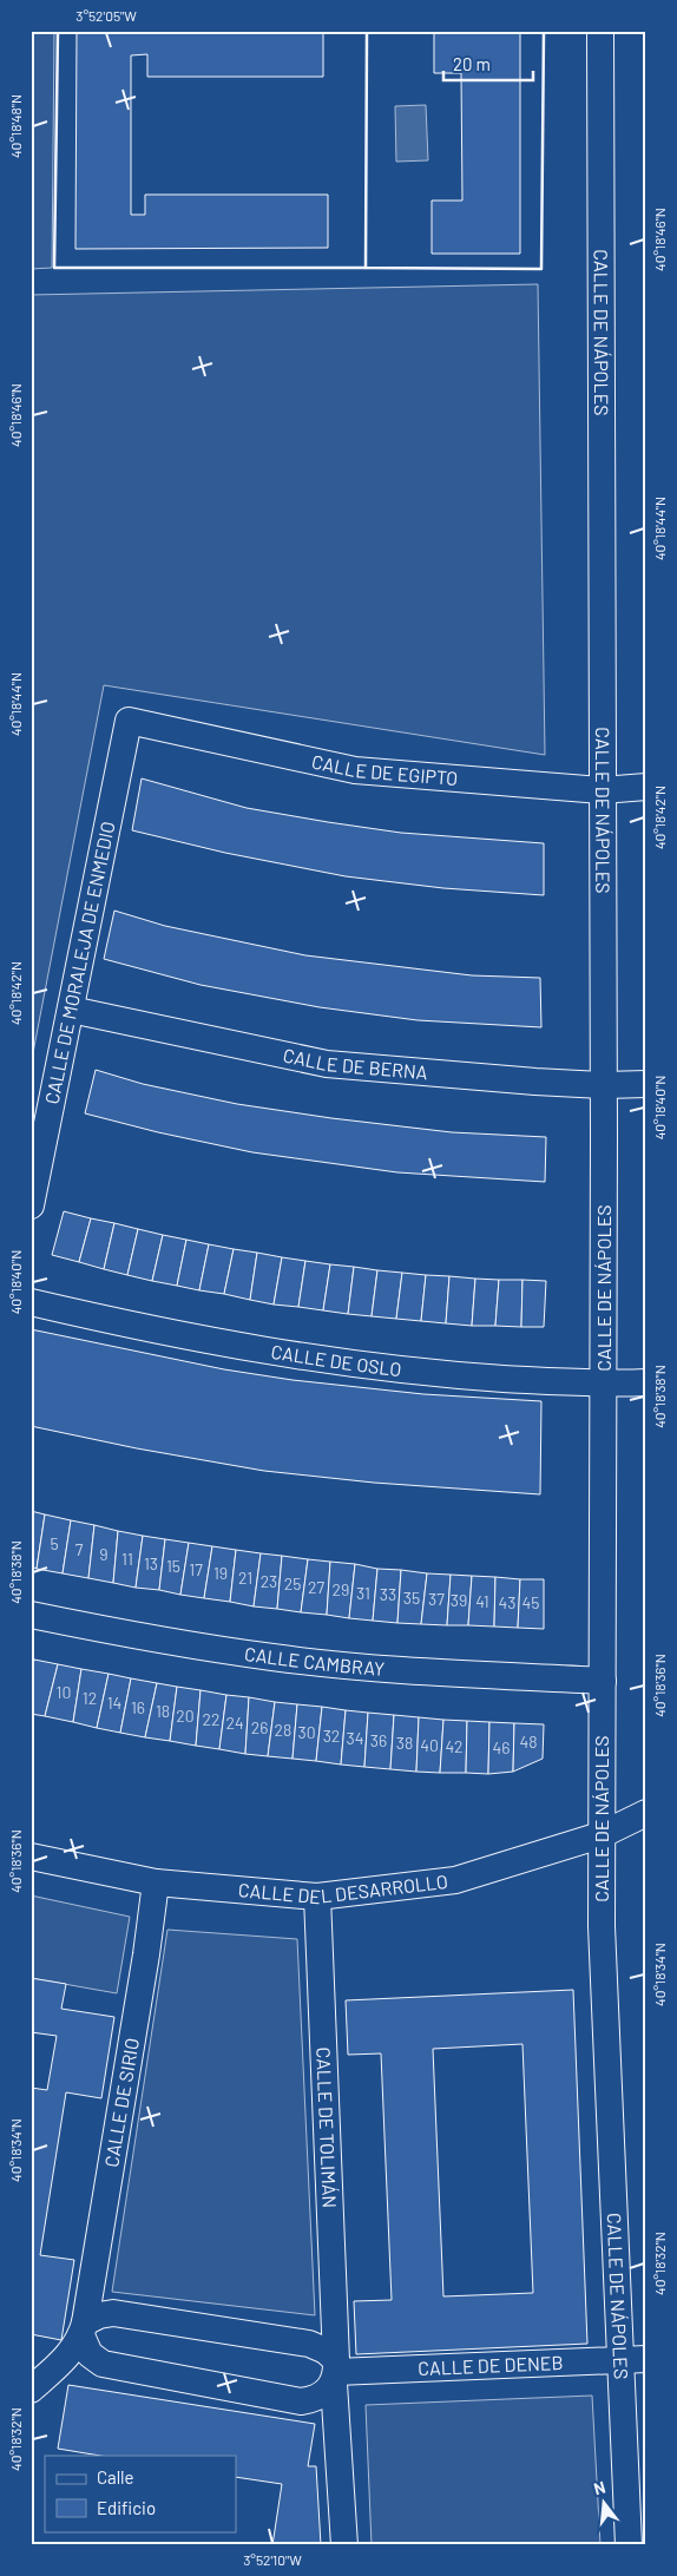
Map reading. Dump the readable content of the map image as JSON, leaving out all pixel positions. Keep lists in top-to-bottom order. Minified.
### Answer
{"streets":{"street":["CALLE DE NÁPOLES","CALLE DE EGIPTO","CALLE DE MORALEJA DE ENMEDIO","CALLE DE BERNA","CALLE DE OSLO","CALLE CAMBRAY","CALLE DEL DESARROLLO","CALLE DE SIRIO","CALLE DE TOLIMÁN","CALLE DE DENEB"]},"crossings":[["CALLE DE NÁPOLES","CALLE DE EGIPTO"],["CALLE DE NÁPOLES","CALLE DE BERNA"],["CALLE DE NÁPOLES","CALLE DE OSLO"],["CALLE DE NÁPOLES","CALLE CAMBRAY"],["CALLE DE NÁPOLES","CALLE DEL DESARROLLO"],["CALLE DE NÁPOLES","CALLE DE DENEB"],["CALLE DE EGIPTO","CALLE DE MORALEJA DE ENMEDIO"],["CALLE DE MORALEJA DE ENMEDIO","CALLE DE BERNA"],["CALLE DEL DESARROLLO","CALLE DE SIRIO"],["CALLE DEL DESARROLLO","CALLE DE TOLIMÁN"],["CALLE DE TOLIMÁN","CALLE DE DENEB"]],"house_numbers":["5","7","9","11","13","15","17","19","21","23","25","27","29","31","33","35","37","39","41","43","45","10","12","14","16","18","20","22","24","26","28","30","32","34","36","48","38","40","42","46"],"legend":["Calle","Edificio"],"scale_bar":"20 m","north":"top","coordinates":["3°52'05\"W","40°18'48\"N","40°18'46\"N","40°18'44\"N","40°18'42\"N","40°18'40\"N","40°18'38\"N","40°18'36\"N","40°18'34\"N","40°18'32\"N","3°52'10\"W"]}
